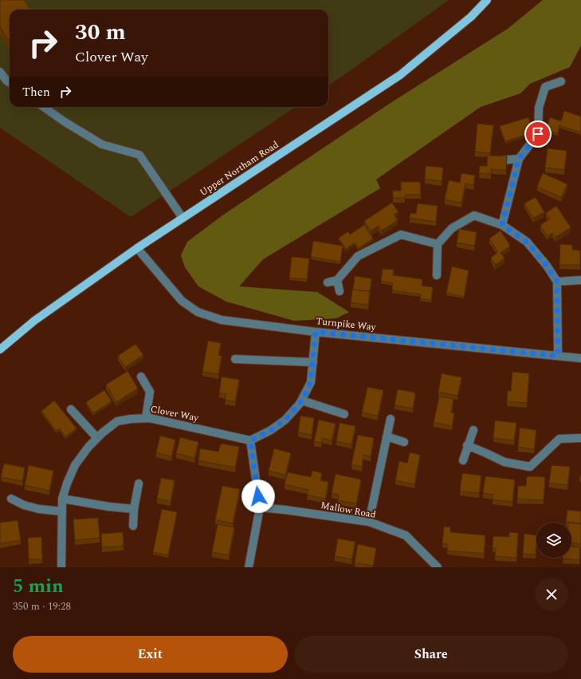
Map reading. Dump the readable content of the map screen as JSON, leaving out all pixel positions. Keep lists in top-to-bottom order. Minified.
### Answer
{"streets":{"main road":["Upper Northam Road"],"street":["Turnpike Way","Clover Way","Mallow Road"]},"crossings":[["Upper Northam Road","Turnpike Way"]],"page":{"turn":["30 m","Clover Way"],"then":"Then","heading":["5 min","350 m · 19:28"],"buttons":["Exit","Share"]}}
